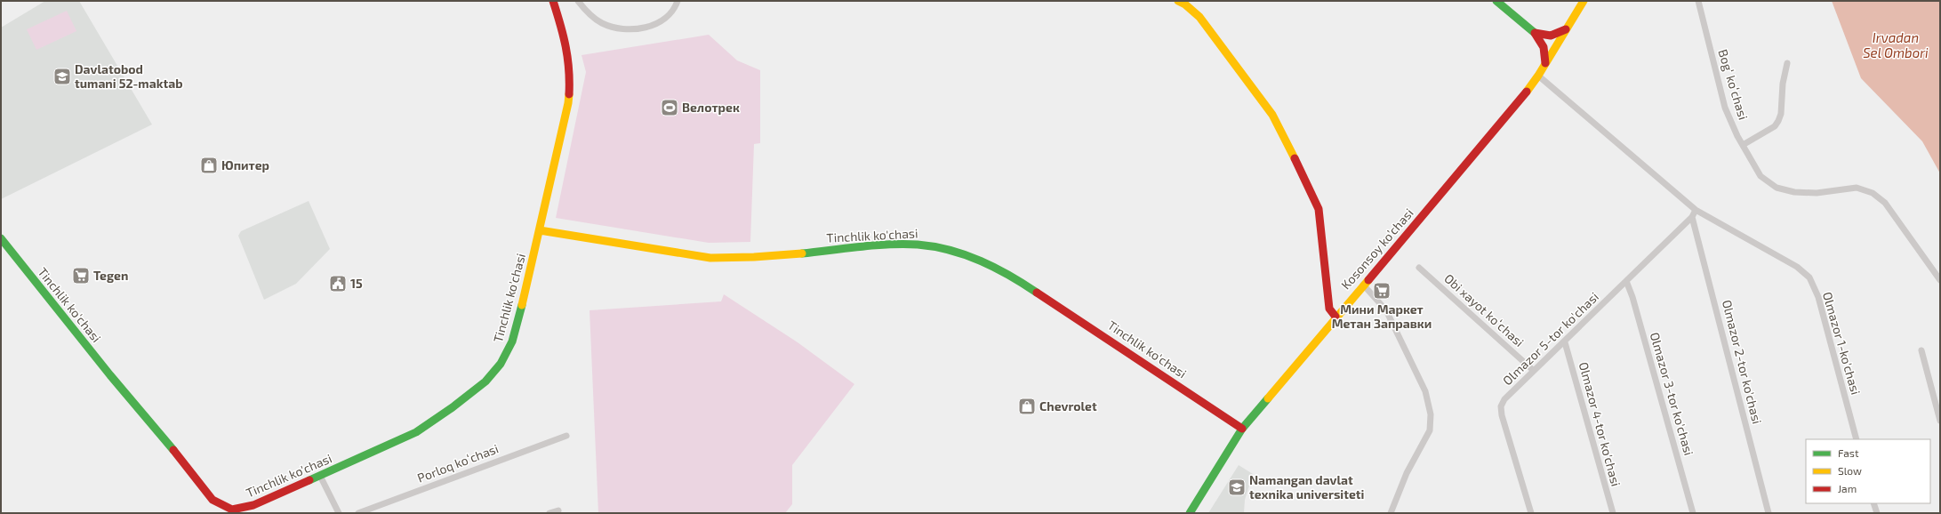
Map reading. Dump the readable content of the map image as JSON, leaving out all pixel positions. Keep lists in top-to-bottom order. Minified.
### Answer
{"streets":{"street":["Bogʻ koʻchasi","Tinchlik ko'chasi","Kosonsoy ko’chasi","Obi xayot koʻchasi","Olmazor 5-tor ko'chasi","Olmazor 1-ko'chasi","Olmazor 2-tor ko'chasi","Olmazor 3-tor ko'chasi","Olmazor 4-tor ko'chasi","Porloq koʻchasi"]},"crossings":[["Tinchlik ko'chasi","Kosonsoy ko’chasi"],["Kosonsoy ko’chasi","Olmazor 1-ko'chasi"],["Obi xayot koʻchasi","Olmazor 5-tor ko'chasi"],["Olmazor 5-tor ko'chasi","Olmazor 1-ko'chasi"],["Olmazor 5-tor ko'chasi","Olmazor 2-tor ko'chasi"],["Olmazor 5-tor ko'chasi","Olmazor 3-tor ko'chasi"],["Olmazor 5-tor ko'chasi","Olmazor 4-tor ko'chasi"]],"water":["Irvadan Sel Ombori"],"places":{"school or university":["Davlatobod tumani 52-maktab","Namangan davlat texnika universiteti"],"sports":["Велотрек"],"shop":["Юпитер","Chevrolet"],"supermarket":["Tegen","Мини Маркет Метан Заправки"],"public building":["15"]},"legend":["Fast","Slow","Jam"]}
